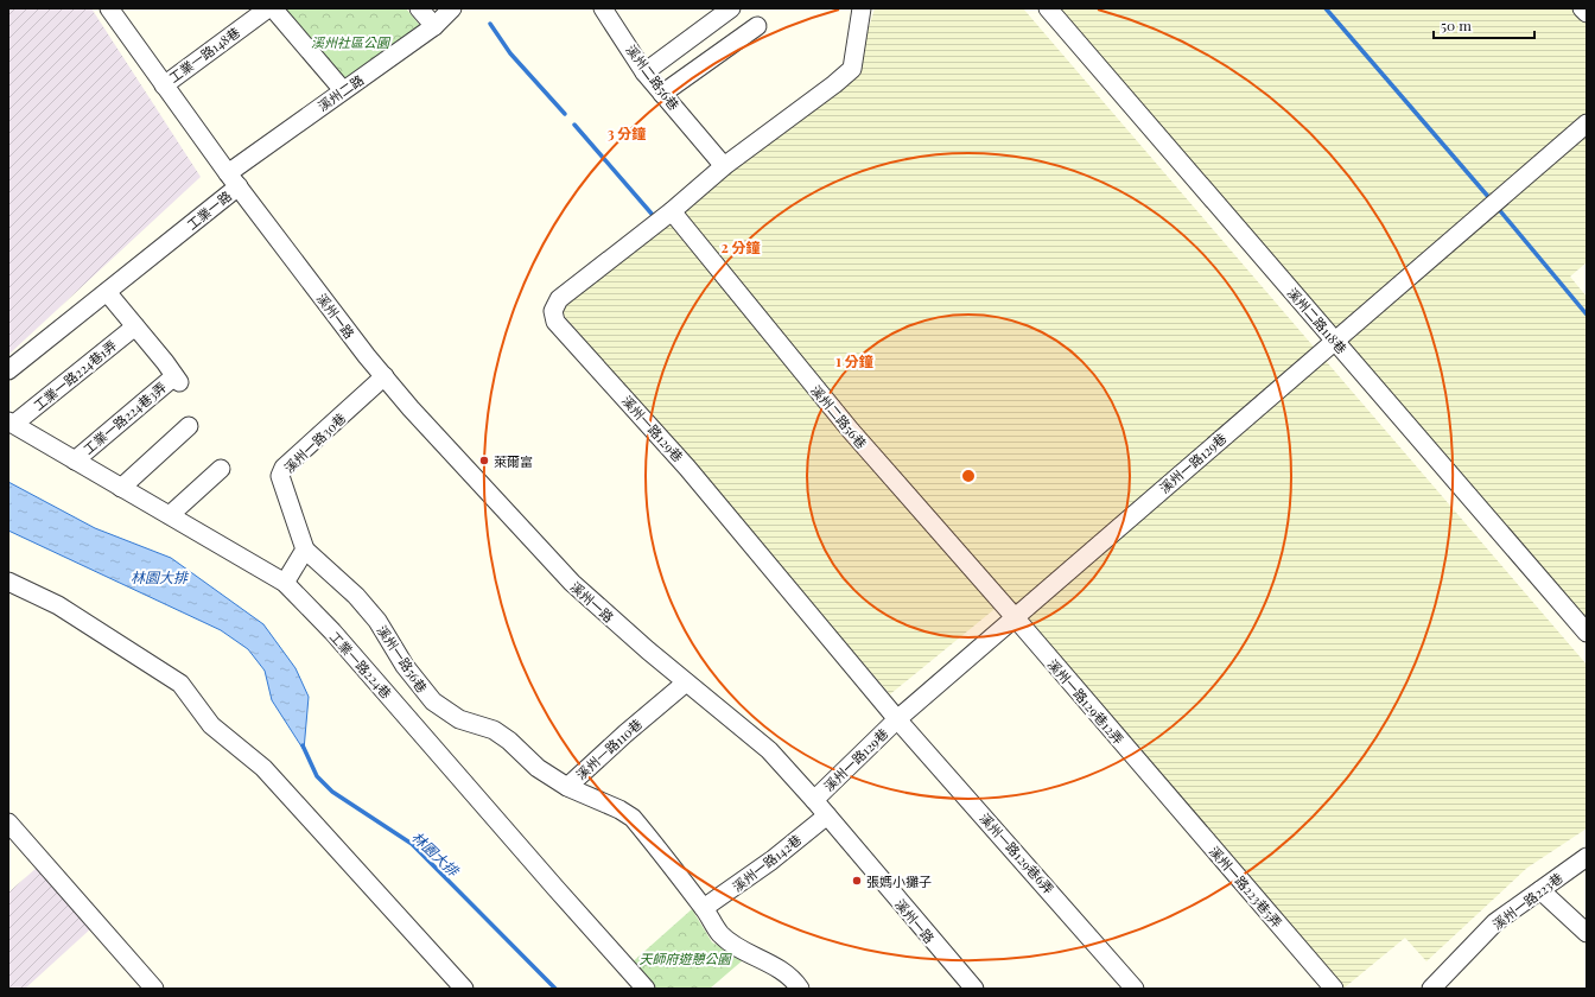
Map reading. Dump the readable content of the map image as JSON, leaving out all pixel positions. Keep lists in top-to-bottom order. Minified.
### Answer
{"streets":{"street":["工業一路148巷","溪州二路56巷","溪州二路","工業一路","溪州一路","溪州二路118巷","工業一路224巷1弄","工業一路224巷3弄","溪州一路129巷","溪州一路30巷","溪州一路56巷","工業一路224巷","溪州一路129巷12弄","溪州一路110巷","溪州一路129巷6弄","溪州一路142巷","溪州一路223巷5弄","溪州一路223巷"]},"crossings":[["工業一路148巷","工業一路"],["溪州二路56巷","溪州一路129巷"],["溪州二路56巷","溪州一路129巷12弄"],["溪州二路","工業一路"],["溪州二路","溪州一路"],["工業一路","溪州一路"],["溪州一路","溪州一路129巷"],["溪州一路","溪州一路30巷"],["溪州一路","溪州一路110巷"],["溪州一路","溪州一路142巷"],["溪州二路118巷","溪州一路129巷"],["工業一路224巷1弄","工業一路224巷3弄"],["工業一路224巷1弄","工業一路224巷"],["工業一路224巷3弄","工業一路224巷"],["溪州一路129巷","溪州一路129巷12弄"],["溪州一路129巷","溪州一路129巷6弄"],["溪州一路30巷","溪州一路56巷"],["溪州一路56巷","溪州一路110巷"],["溪州一路129巷12弄","溪州一路223巷5弄"],["溪州一路110巷","溪州一路142巷"]],"water":["林園大排"],"parks":["溪州社區公園","天師府遊憩公園"],"places":["萊爾富","張媽小攤子"],"scale_bar":"50 m","rings":["3 分鐘","2 分鐘","1 分鐘"]}
